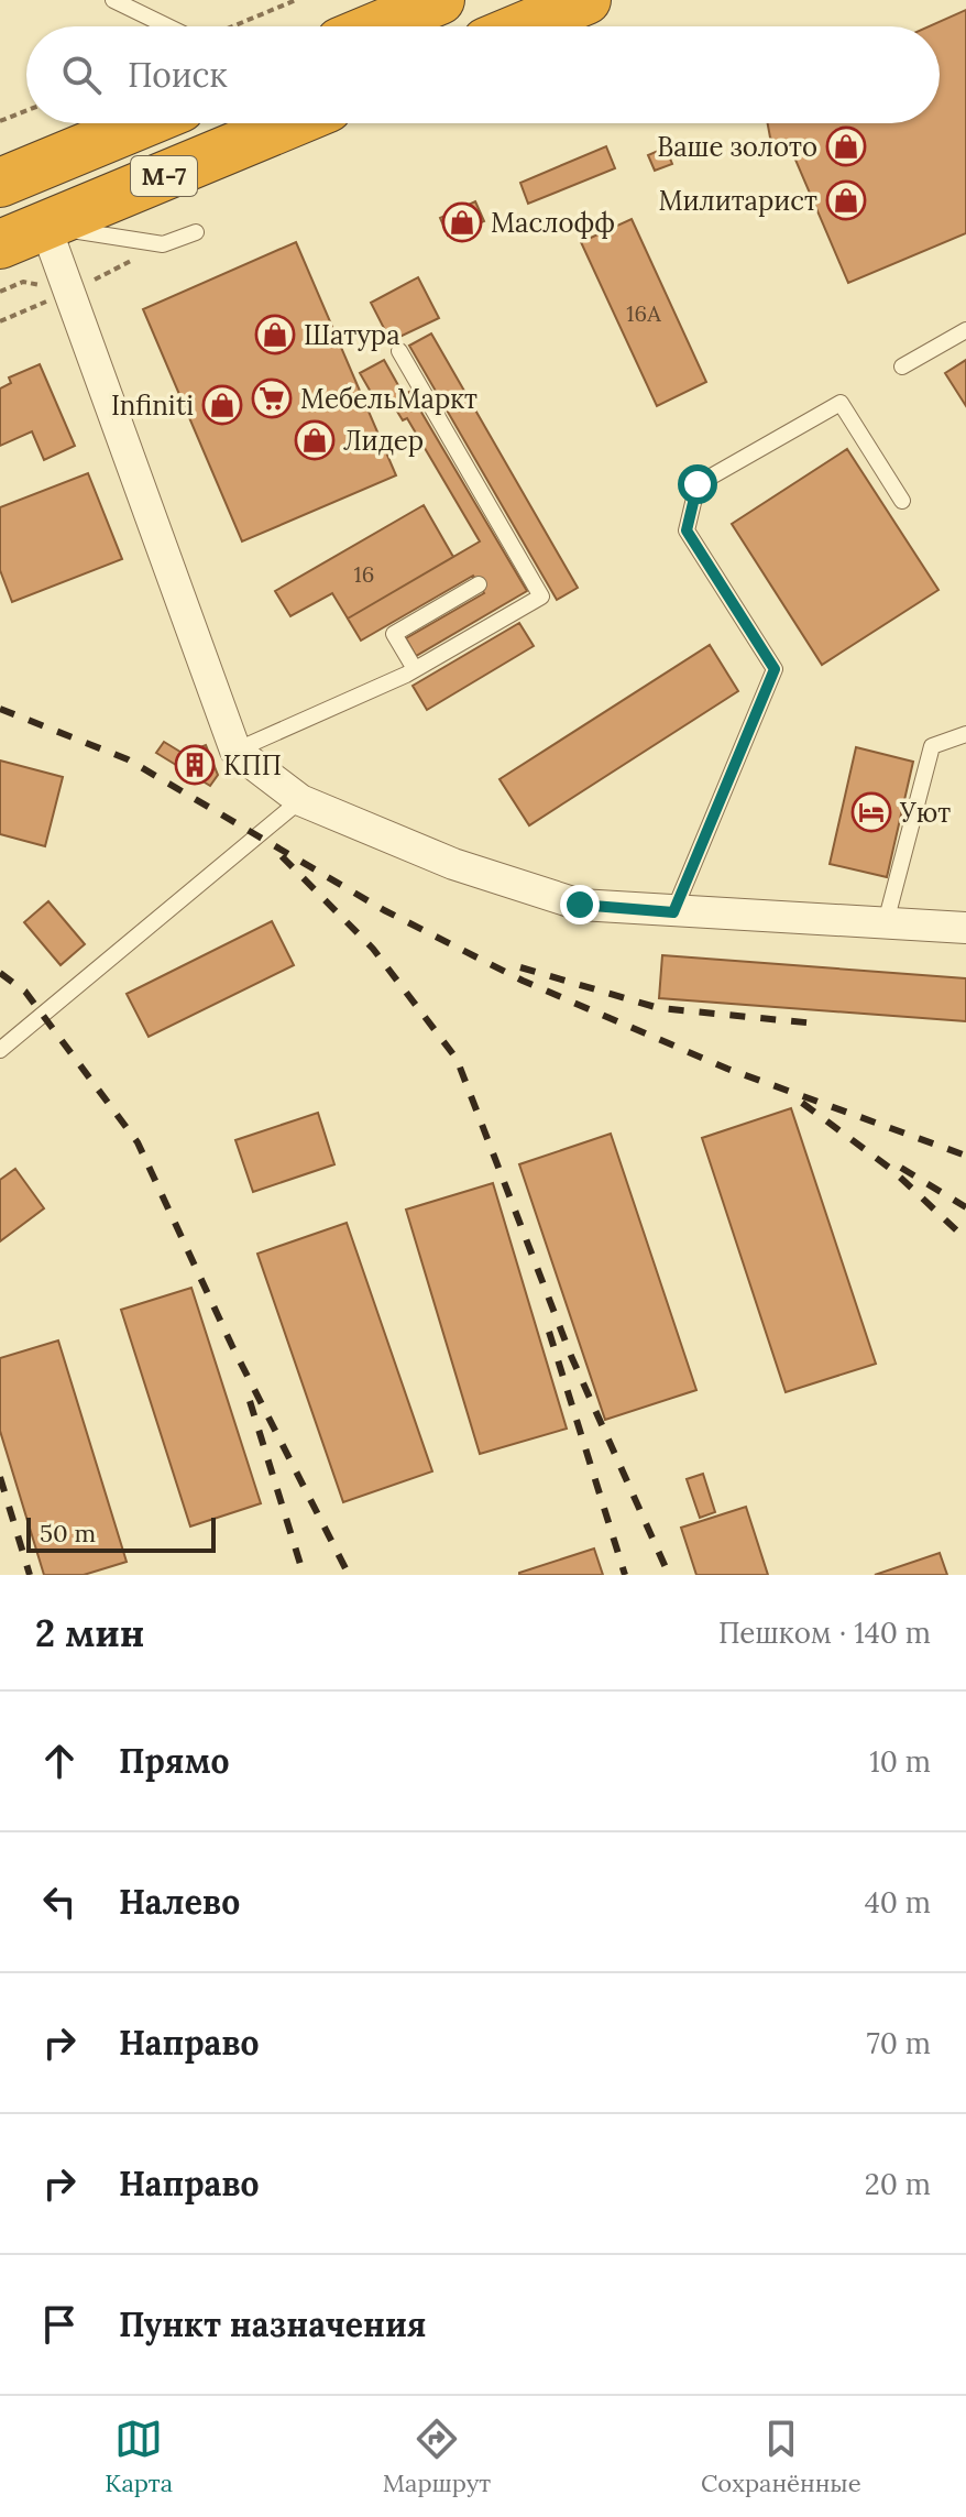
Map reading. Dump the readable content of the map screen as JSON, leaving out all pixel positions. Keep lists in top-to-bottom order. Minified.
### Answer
{"streets":{"highway":["М-7"]},"places":{"shop":["Ваше золото","Милитарист","Маслофф","Шатура","Infiniti","Лидер"],"supermarket":["МебельМаркт"],"building":["КПП"],"hotel":["Уют"]},"house_numbers":["16А","16"],"scale_bar":"50 m","page":{"search":"Поиск","scale":"50 m","heading":["2 мин","Пешком · 140 m"],"list":[["Прямо","10 m"],["Налево","40 m"],["Направо","70 m"],["Направо","20 m"],"Пункт назначения"],"nav":["Карта","Маршрут","Сохранённые"]}}
